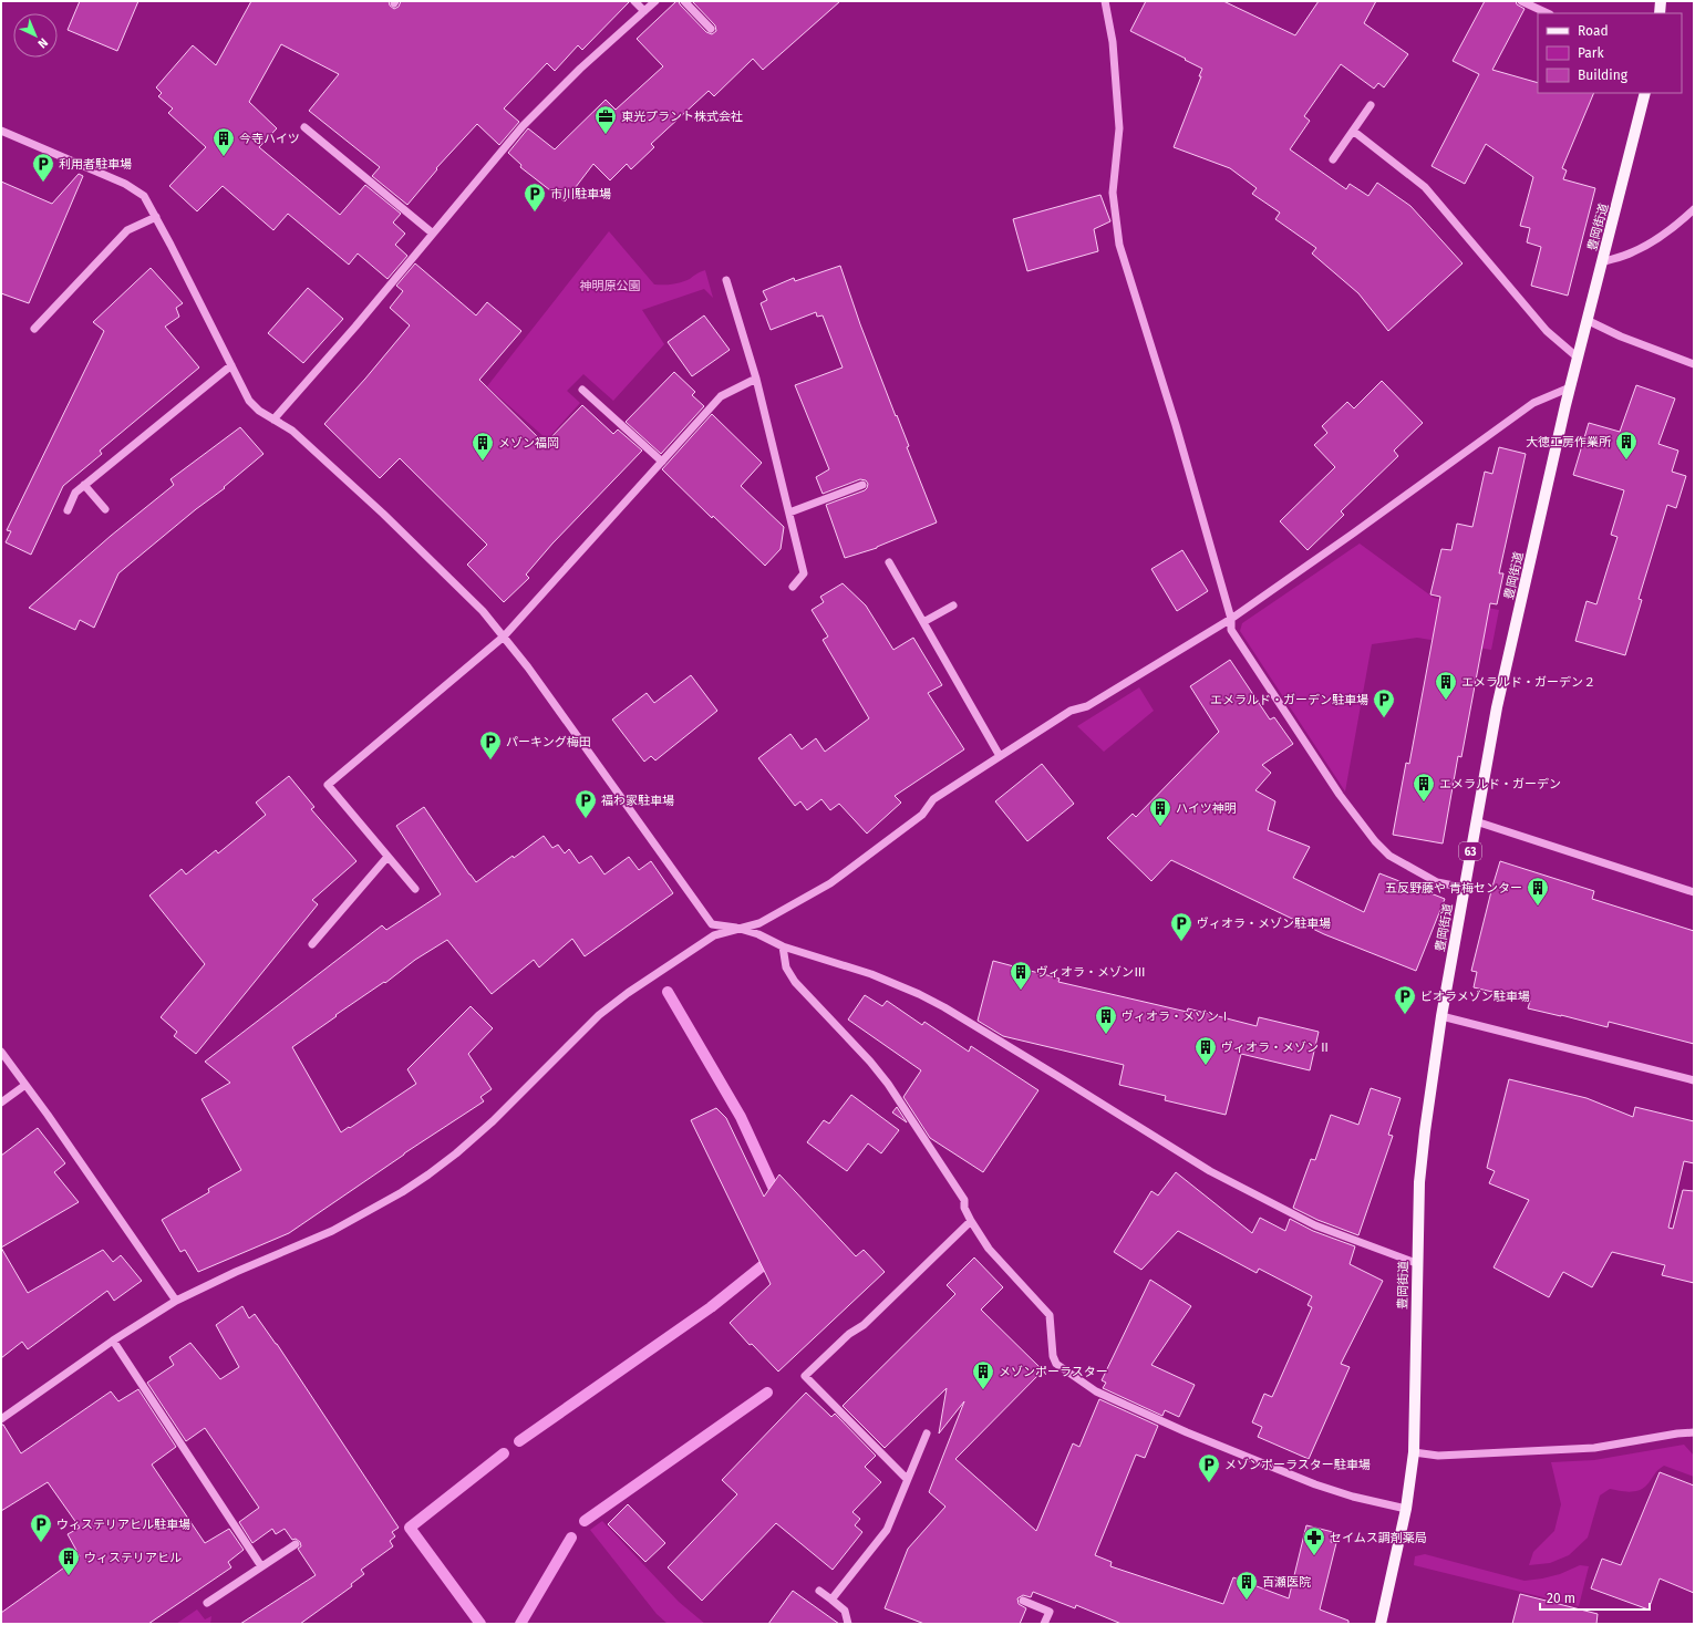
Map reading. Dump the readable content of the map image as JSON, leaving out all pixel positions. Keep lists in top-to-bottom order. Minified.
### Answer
{"streets":{"main road":["豊岡街道","63"]},"parks":["神明原公園"],"places":{"office":["東光プラント株式会社"],"building":["今寺ハイツ","大徳工房作業所","メゾン福岡","エメラルド・ガーデン２","エメラルド・ガーデン","ハイツ神明","五反野藤や 青梅センター","ヴィオラ・メゾンⅢ","ヴィオラ・メゾンⅠ","ヴィオラ・メゾンⅡ","メゾンポーラスター","ウィステリアヒル","百瀬医院"],"parking":["利用者駐車場","市川駐車場","エメラルド・ガーデン駐車場","パーキング梅田","福わ家駐車場","ヴィオラ・メゾン駐車場","ビオラメゾン駐車場","メゾンポーラスター駐車場","ウィステリアヒル駐車場"],"pharmacy":["セイムス調剤薬局"]},"legend":["Road","Park","Building"],"scale_bar":"20 m","north":"bottom right"}
